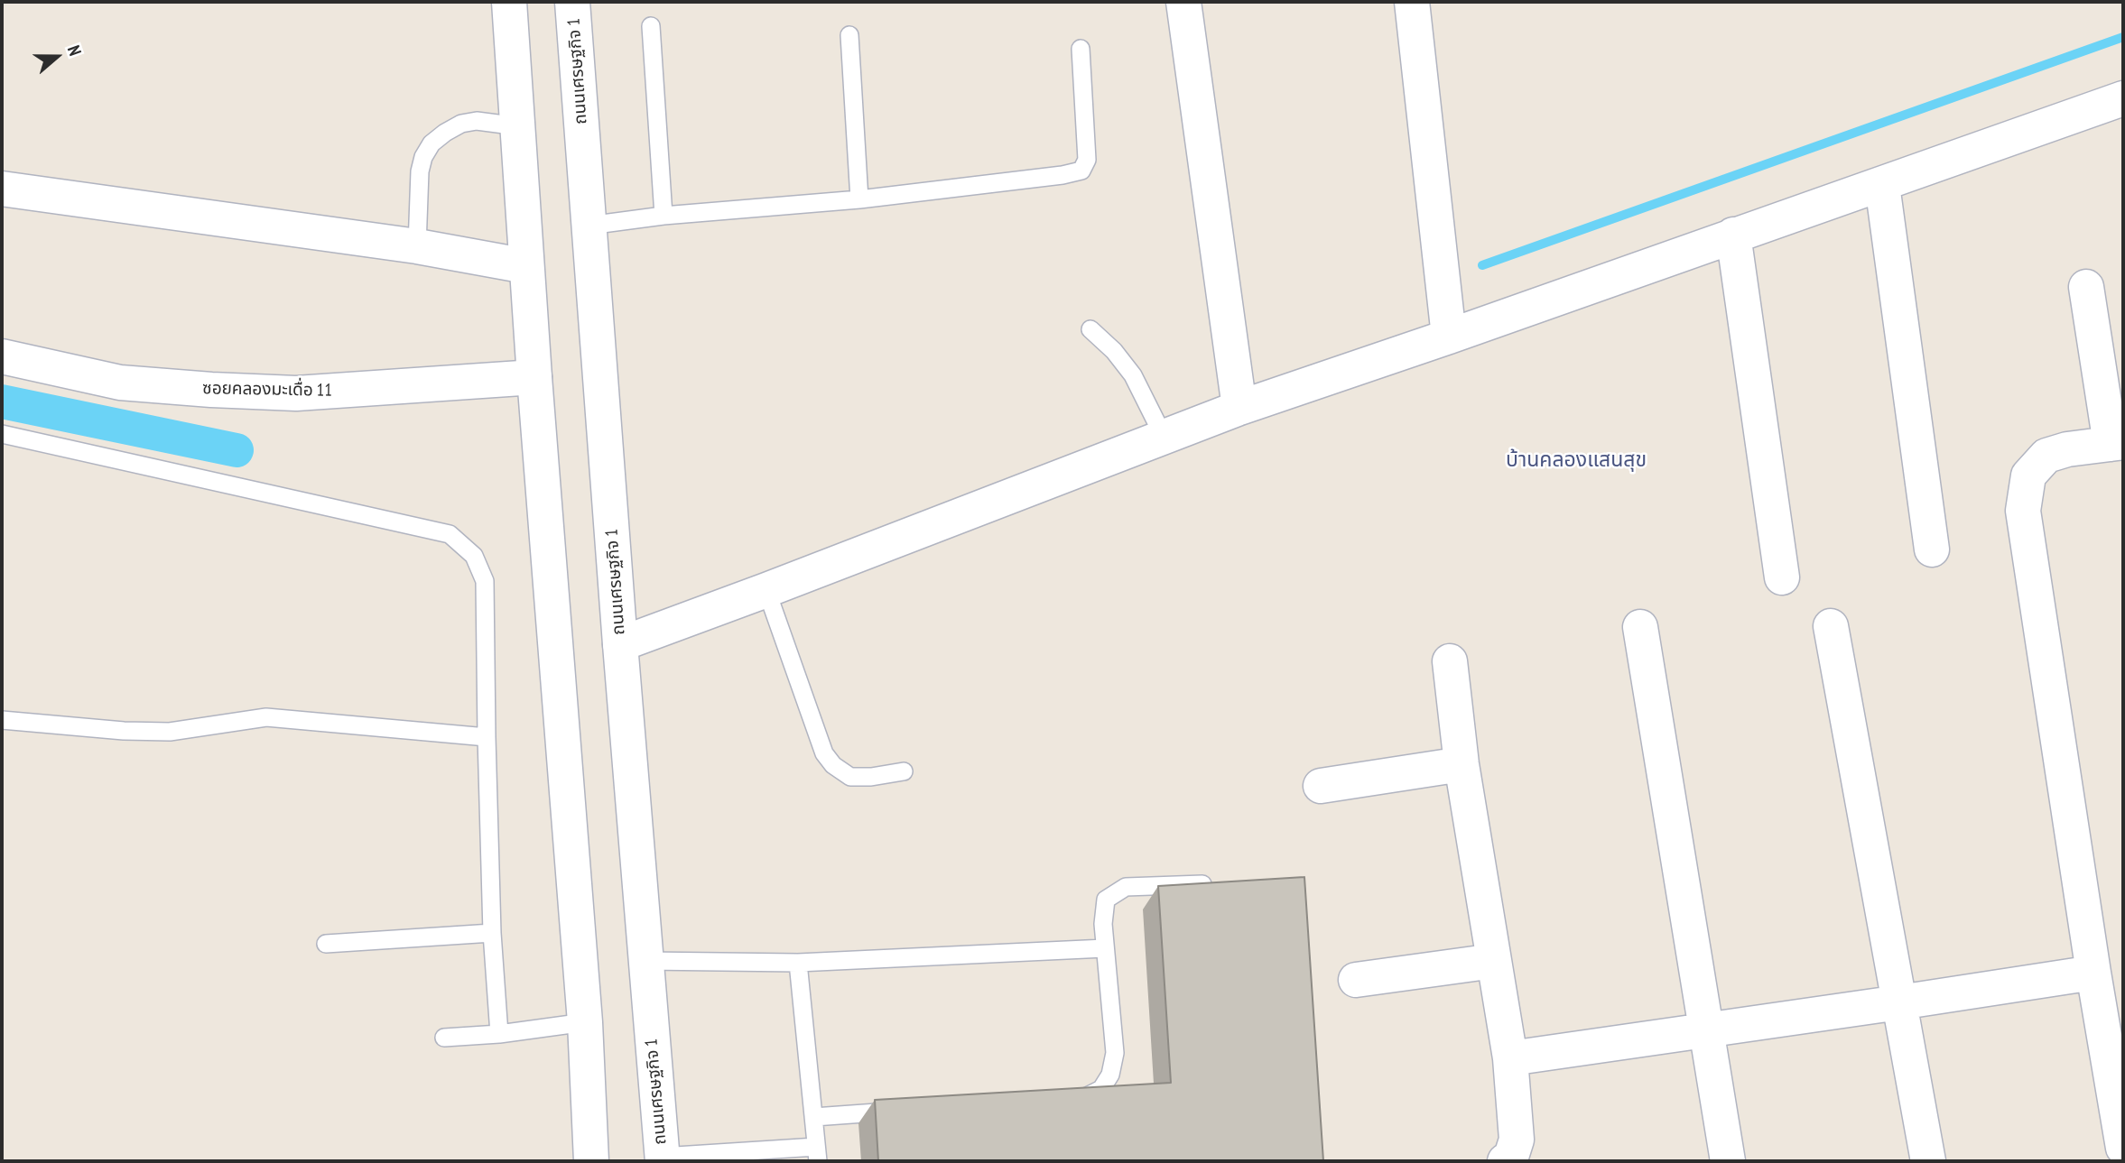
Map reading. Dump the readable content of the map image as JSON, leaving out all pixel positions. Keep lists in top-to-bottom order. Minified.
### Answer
{"streets":{"street":["ถนนเศรษฐกิจ 1","ซอยคลองมะเดื่อ 11"]},"districts":["บ้านคลองแสนสุข"],"north":"right"}
